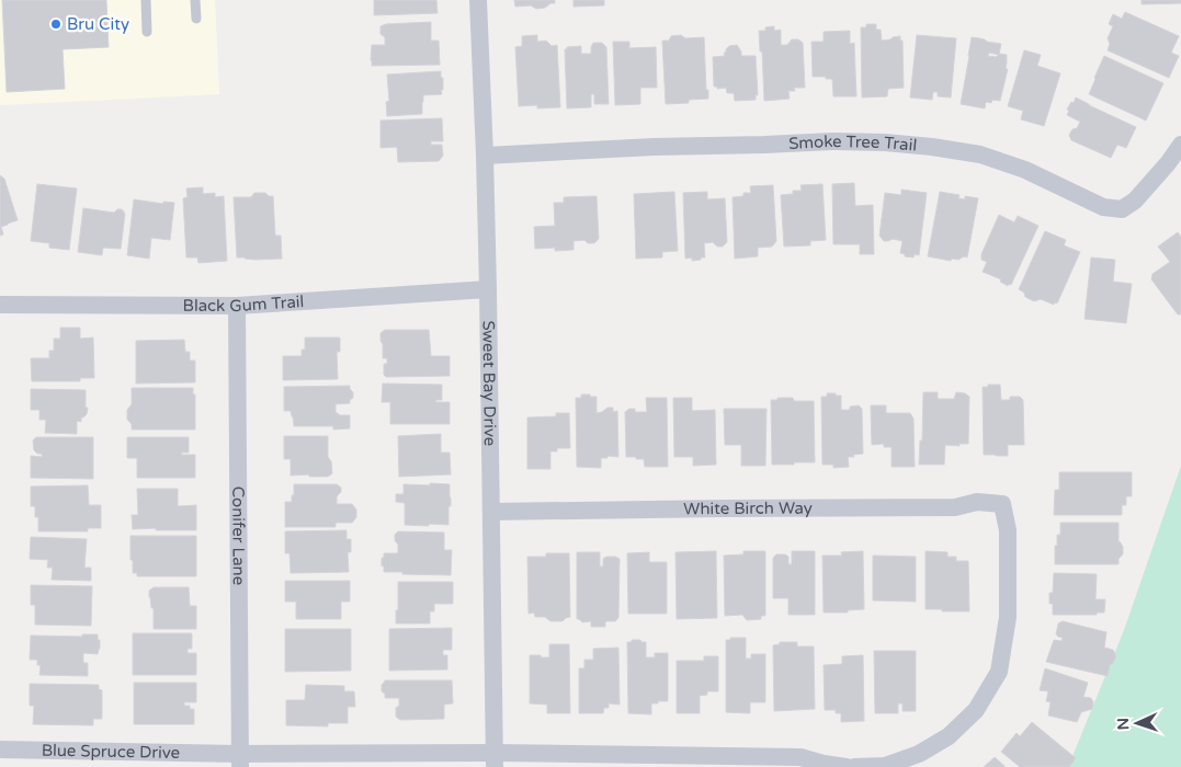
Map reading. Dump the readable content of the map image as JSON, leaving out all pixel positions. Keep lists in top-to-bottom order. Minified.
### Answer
{"streets":{"street":["Smoke Tree Trail","Black Gum Trail","Sweet Bay Drive","White Birch Way","Conifer Lane","Blue Spruce Drive"]},"crossings":[["Smoke Tree Trail","Sweet Bay Drive"],["Black Gum Trail","Sweet Bay Drive"],["Black Gum Trail","Conifer Lane"],["Sweet Bay Drive","White Birch Way"],["Sweet Bay Drive","Blue Spruce Drive"],["Conifer Lane","Blue Spruce Drive"]],"places":["Bru City"],"north":"left"}
